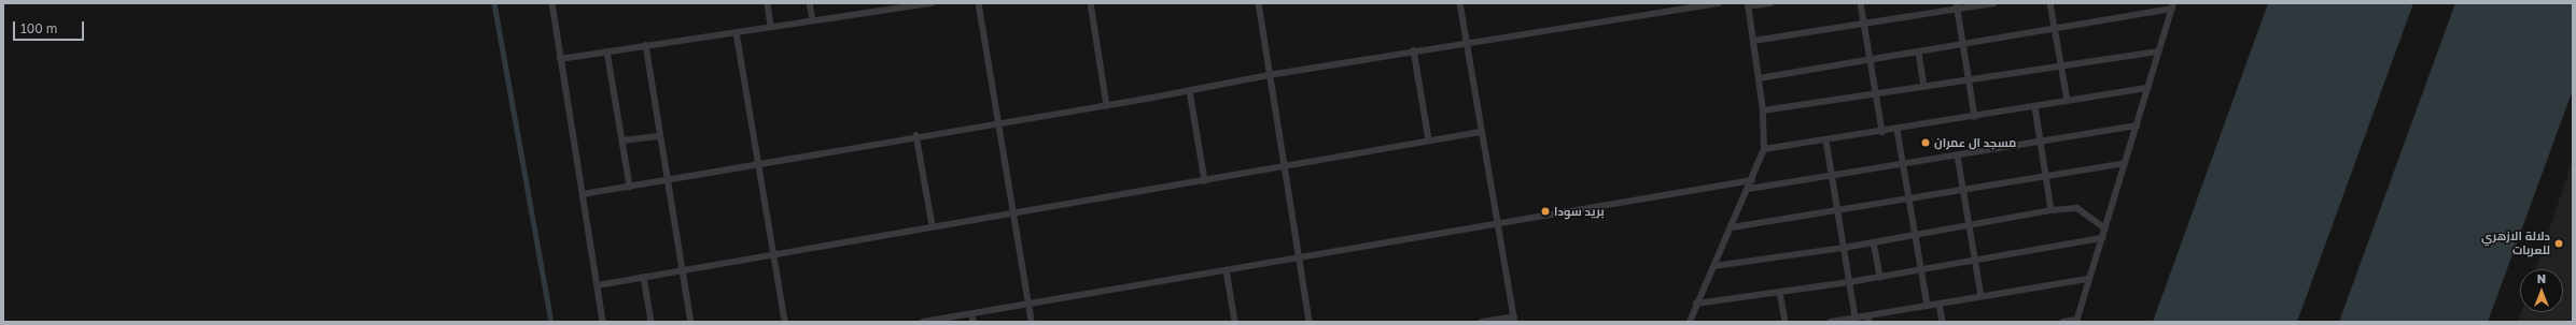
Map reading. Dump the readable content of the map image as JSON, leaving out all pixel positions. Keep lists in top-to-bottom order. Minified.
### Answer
{"places":["مسجد ال عمران","بريد سودا","دلالة الازهري للعربات"],"scale_bar":"100 m","north":"top"}
